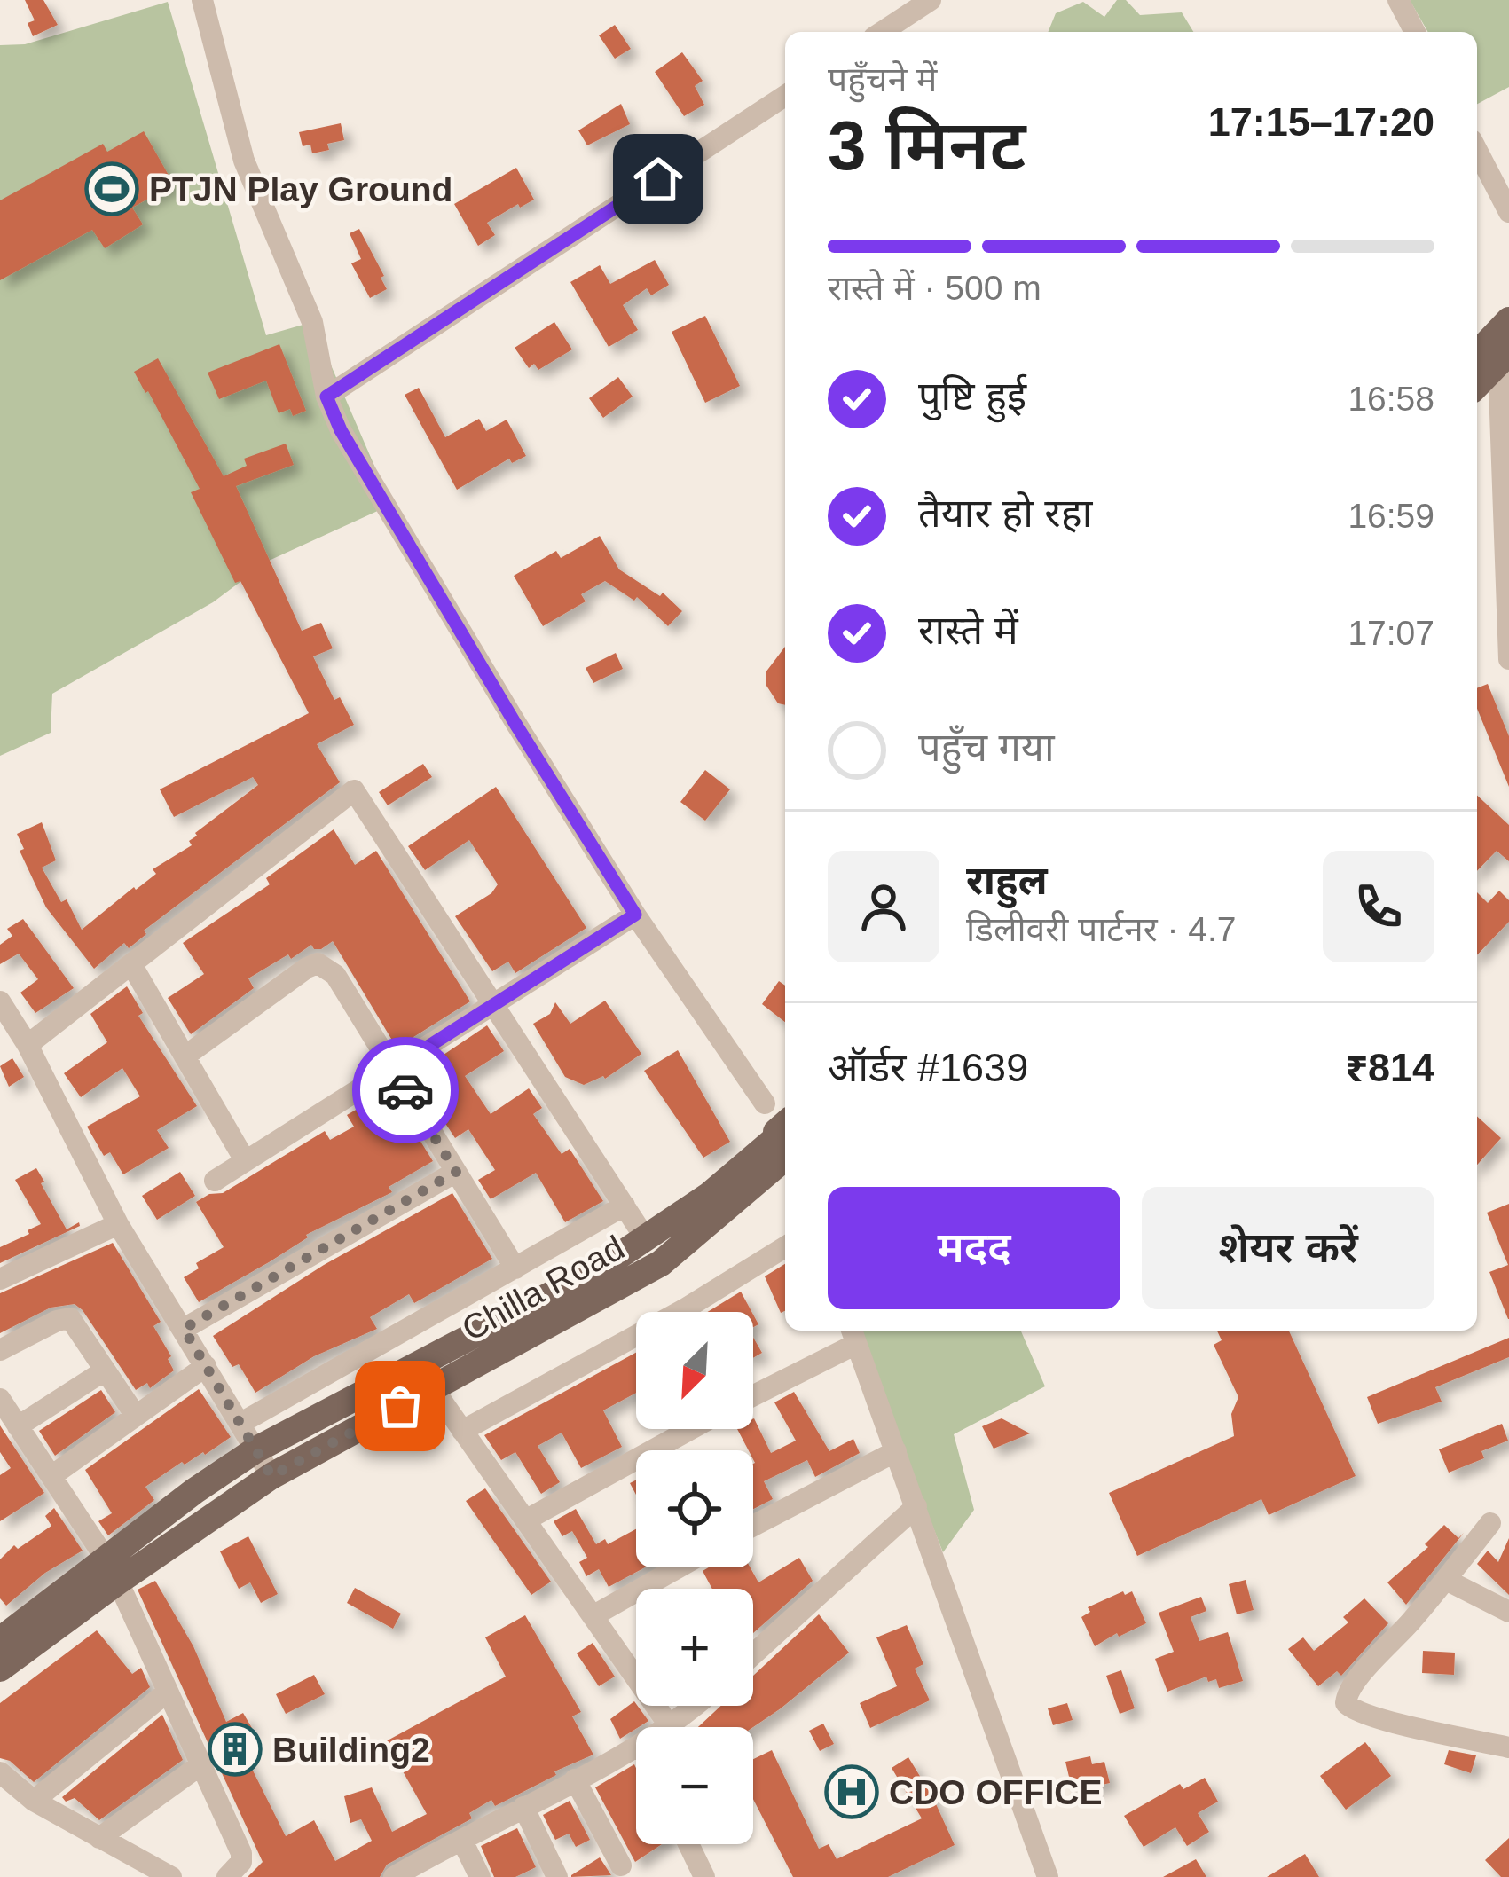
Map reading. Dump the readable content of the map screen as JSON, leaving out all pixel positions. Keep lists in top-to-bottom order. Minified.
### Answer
{"streets":{"main road":["Chilla Road"]},"places":{"sports":["PTJN Play Ground"],"building":["Building2"],"hospital":["CDO OFFICE"]},"north":"bottom left","page":{"heading":["3 मिनट","पहुँचने में","17:15–17:20"],"panel":["राहुल","डिलीवरी पार्टनर · 4.7","ऑर्डर #1639","₹814"],"bar":"रास्ते में · 500 m","list":[["पुष्टि हुई","16:58"],["तैयार हो रहा","16:59"],["रास्ते में","17:07"],"पहुँच गया"],"buttons":["मदद","शेयर करें"],"map_buttons":["+","−"]}}
